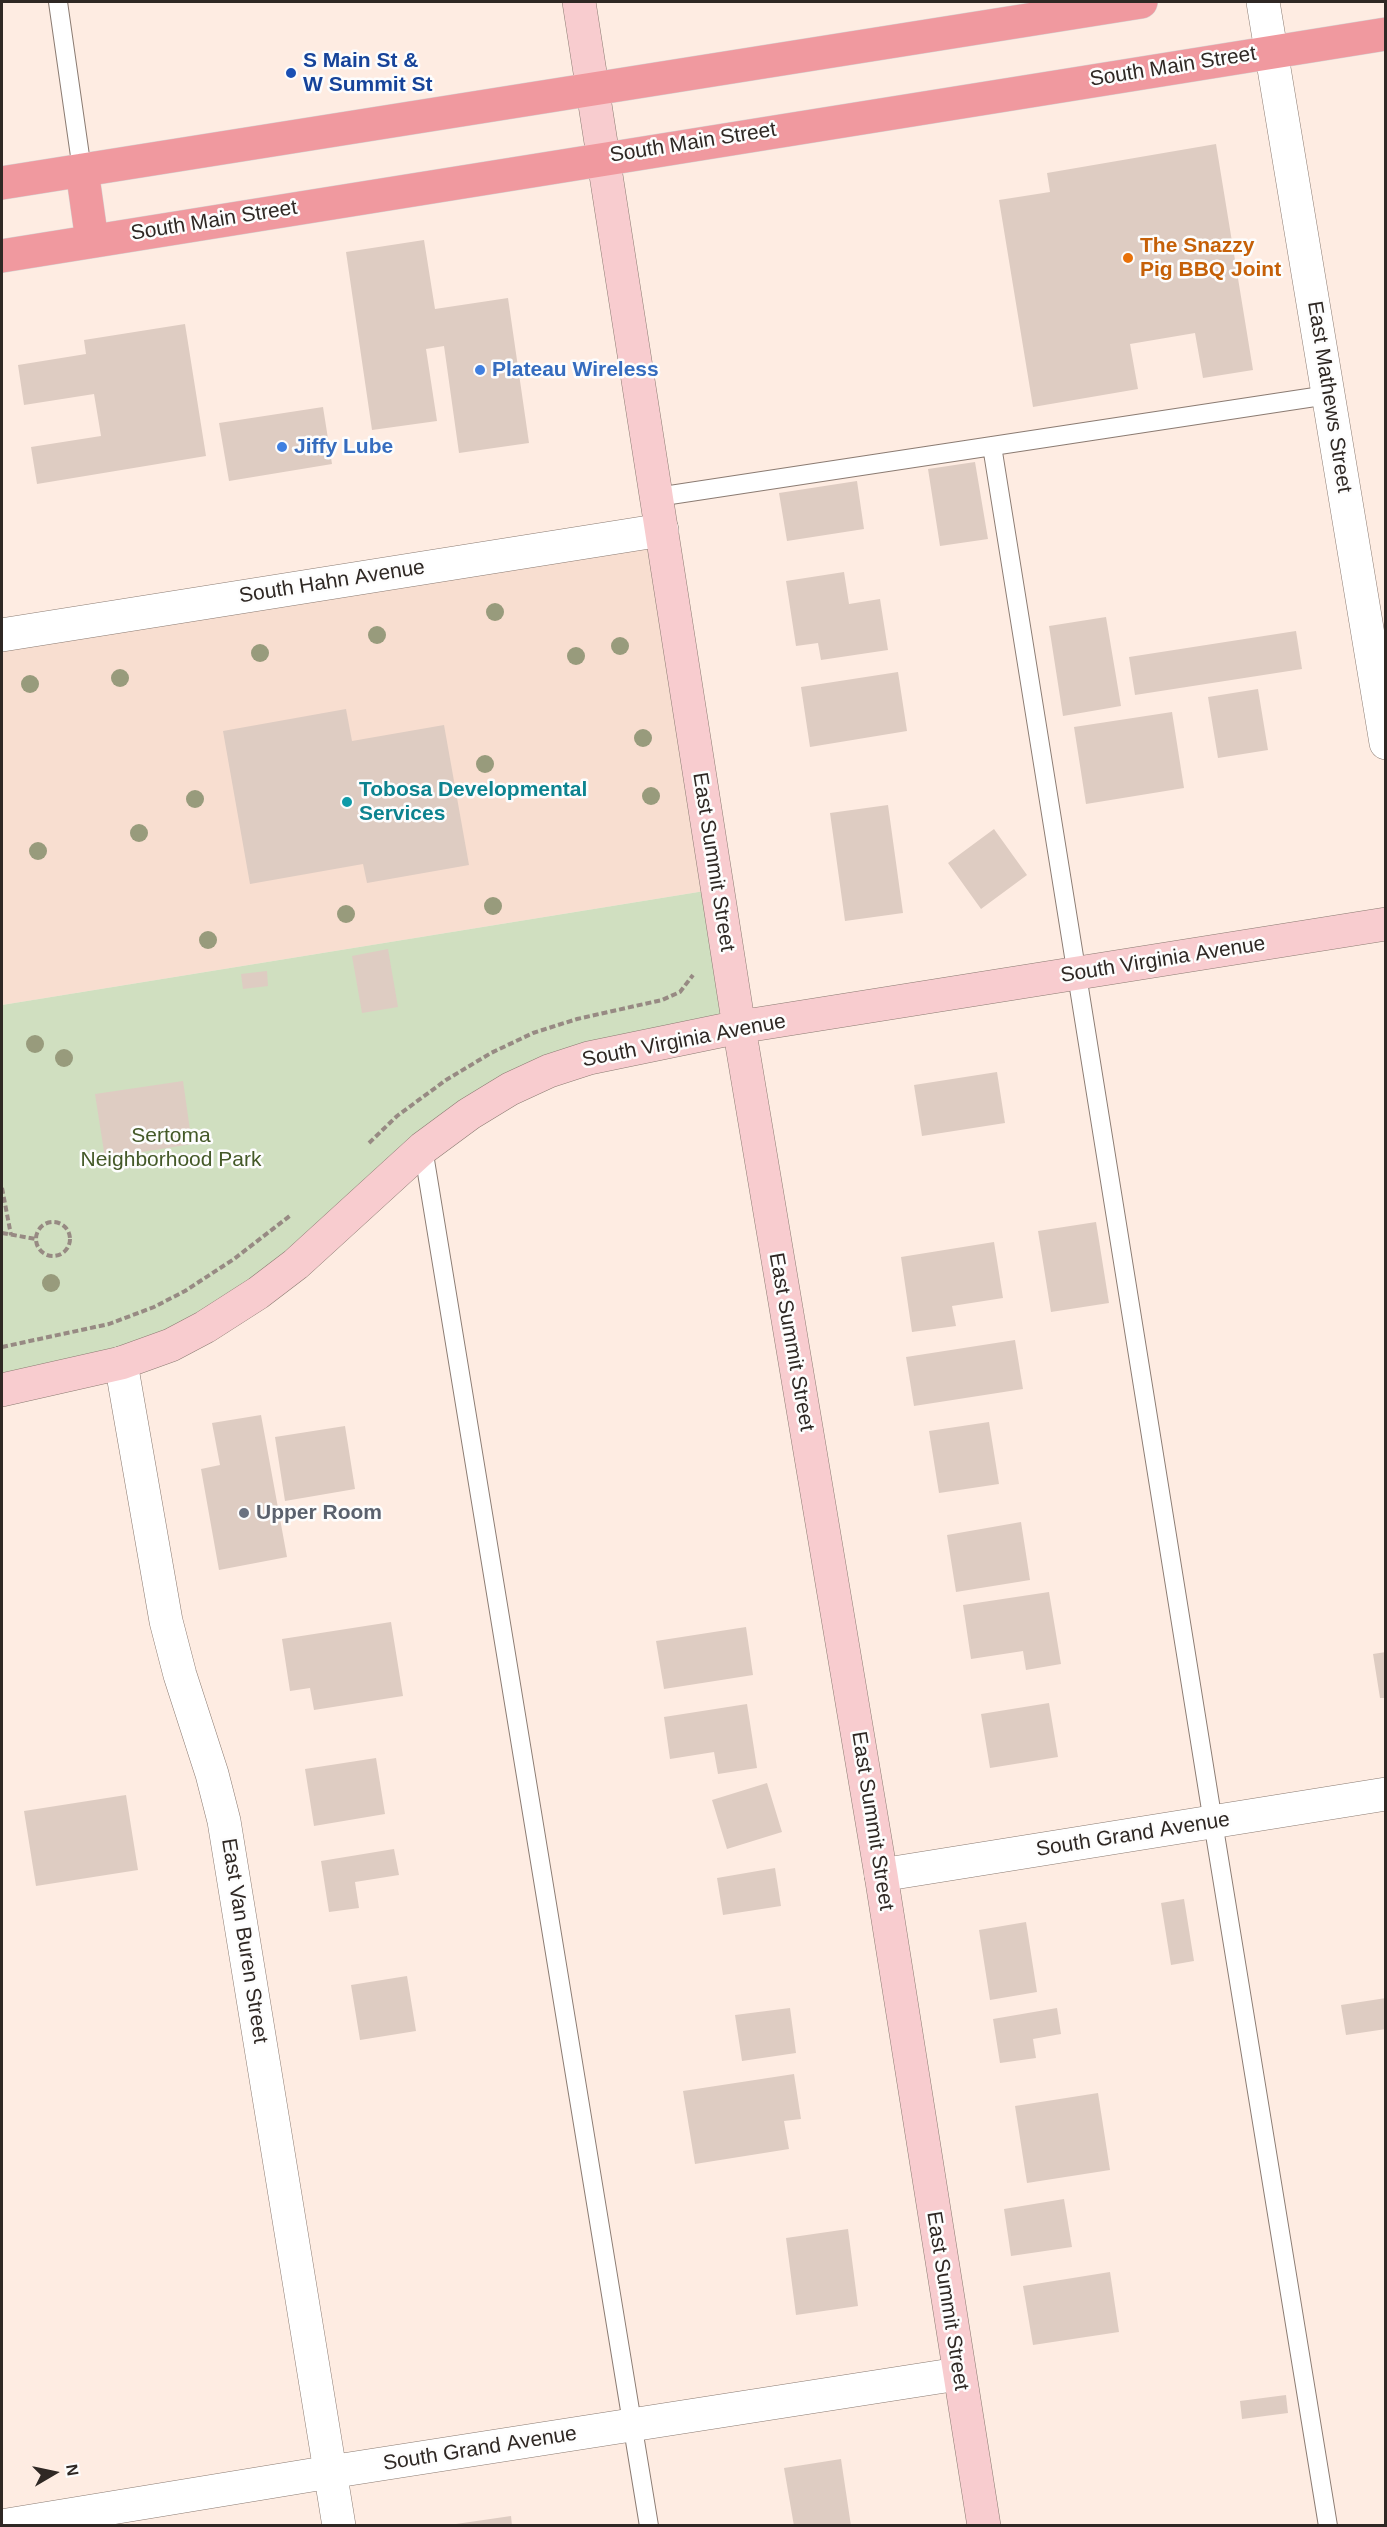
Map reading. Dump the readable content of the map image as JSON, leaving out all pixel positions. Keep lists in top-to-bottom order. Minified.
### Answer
{"streets":{"main road":["South Main Street"],"street":["East Mathews Street","South Hahn Avenue","East Summit Street","South Virginia Avenue","South Grand Avenue","East Van Buren Street"]},"crossings":[["South Main Street","East Mathews Street"],["South Main Street","East Summit Street"],["South Hahn Avenue","East Summit Street"],["East Summit Street","South Virginia Avenue"],["East Summit Street","South Grand Avenue"],["South Virginia Avenue","East Van Buren Street"],["South Grand Avenue","East Van Buren Street"]],"parks":["Sertoma Neighborhood Park"],"places":["S Main St & W Summit St","The Snazzy Pig BBQ Joint","Plateau Wireless","Jiffy Lube","Tobosa Developmental Services","Upper Room"],"north":"right"}
